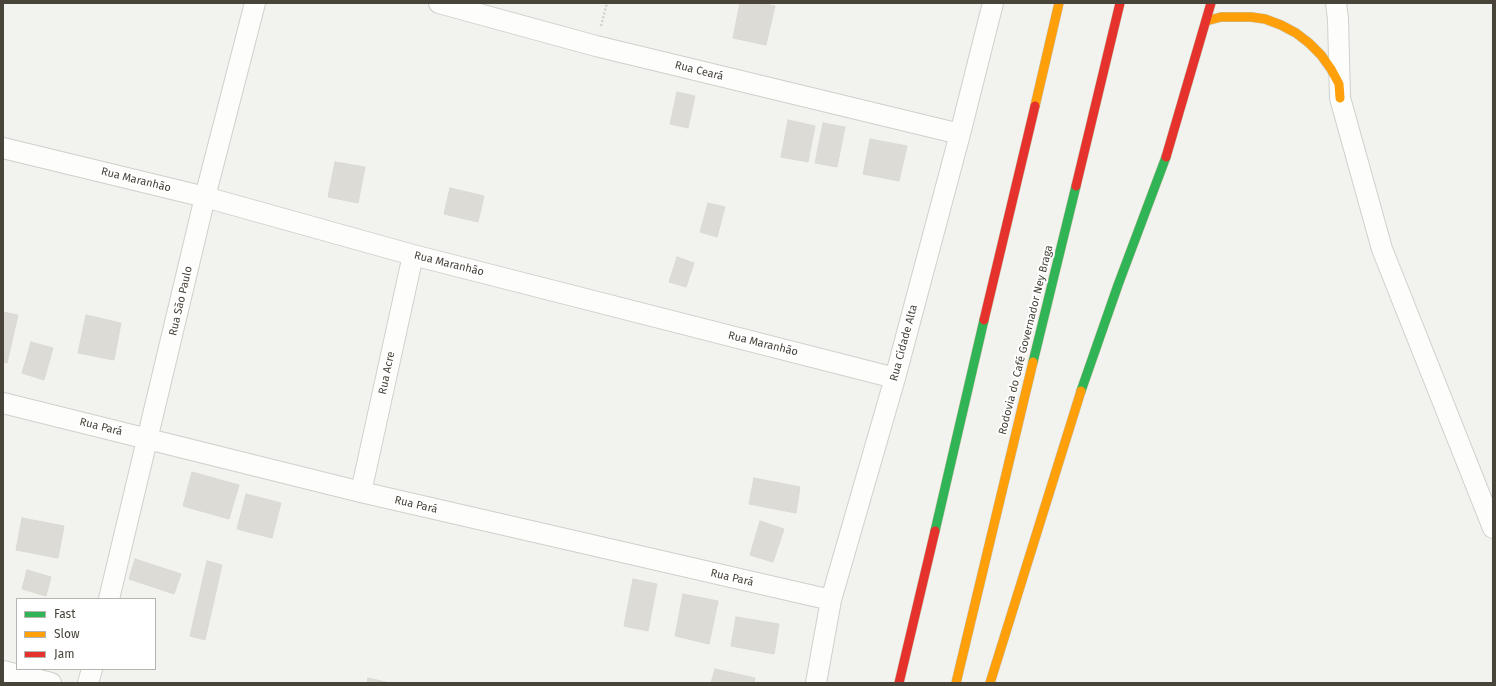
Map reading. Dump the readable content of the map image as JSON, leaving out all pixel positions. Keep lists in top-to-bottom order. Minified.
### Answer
{"streets":{"highway":["Rodovia do Café Governador Ney Braga"],"street":["Rua Ceará","Rua Maranhão","Rua São Paulo","Rua Cidade Alta","Rua Acre","Rua Pará"]},"crossings":[["Rua Ceará","Rua Cidade Alta"],["Rua Maranhão","Rua São Paulo"],["Rua Maranhão","Rua Cidade Alta"],["Rua Maranhão","Rua Acre"],["Rua São Paulo","Rua Pará"],["Rua Cidade Alta","Rua Pará"],["Rua Acre","Rua Pará"]],"legend":["Fast","Slow","Jam"]}
